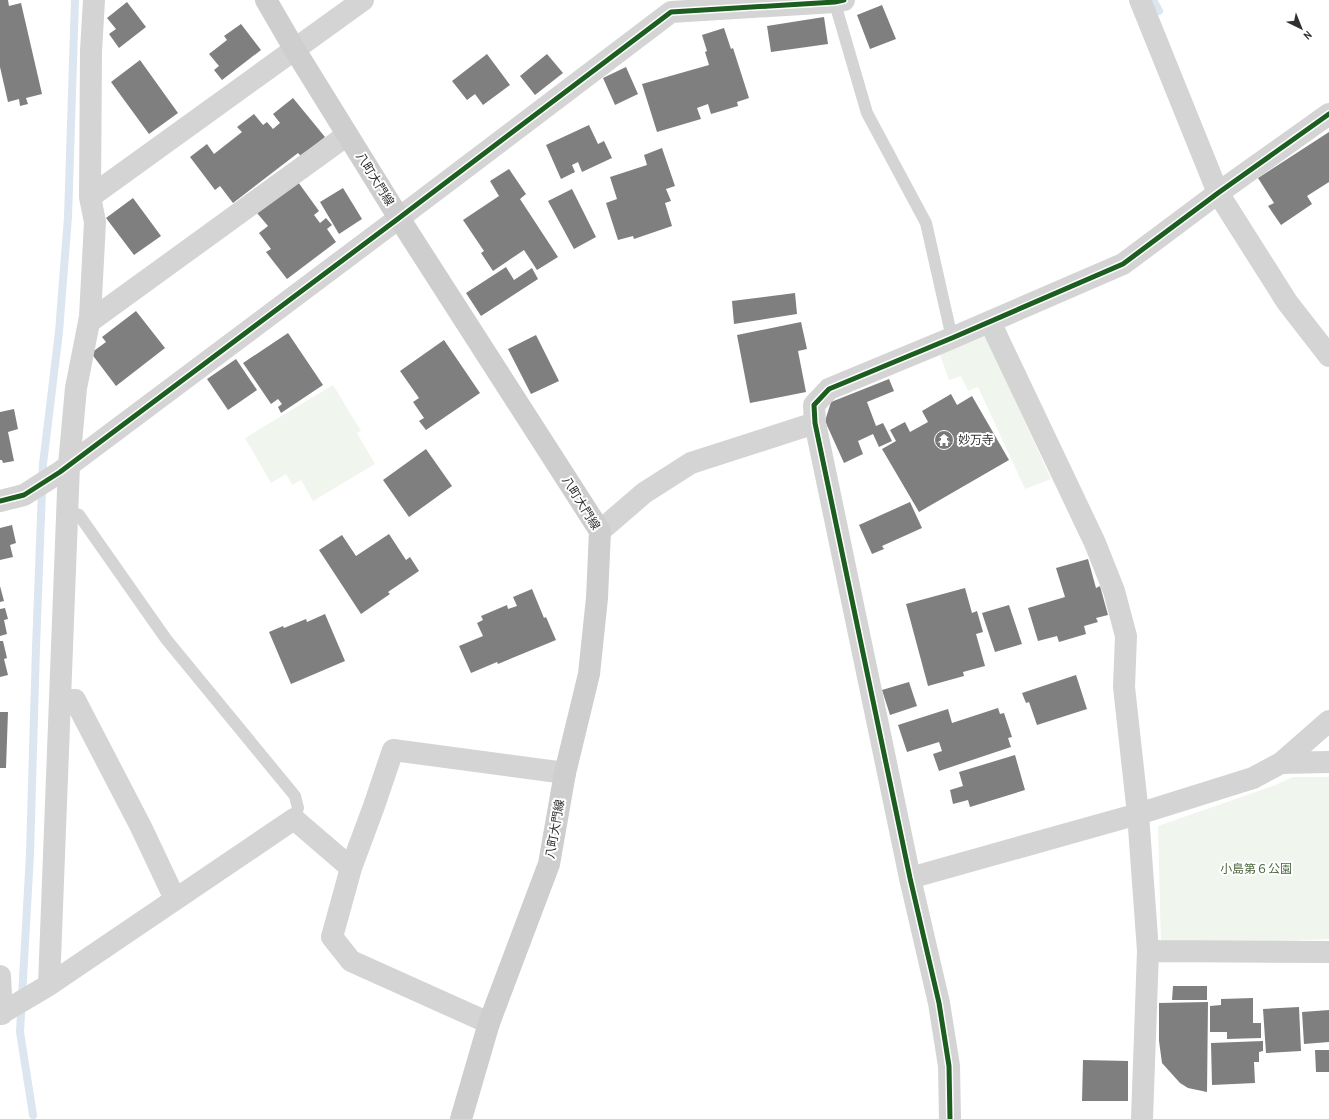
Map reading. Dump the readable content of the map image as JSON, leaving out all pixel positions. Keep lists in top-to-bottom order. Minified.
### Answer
{"streets":{"main road":["八町大門線"]},"parks":["小島第６公園"],"places":{"temple":["妙万寺"]},"north":"bottom right"}
